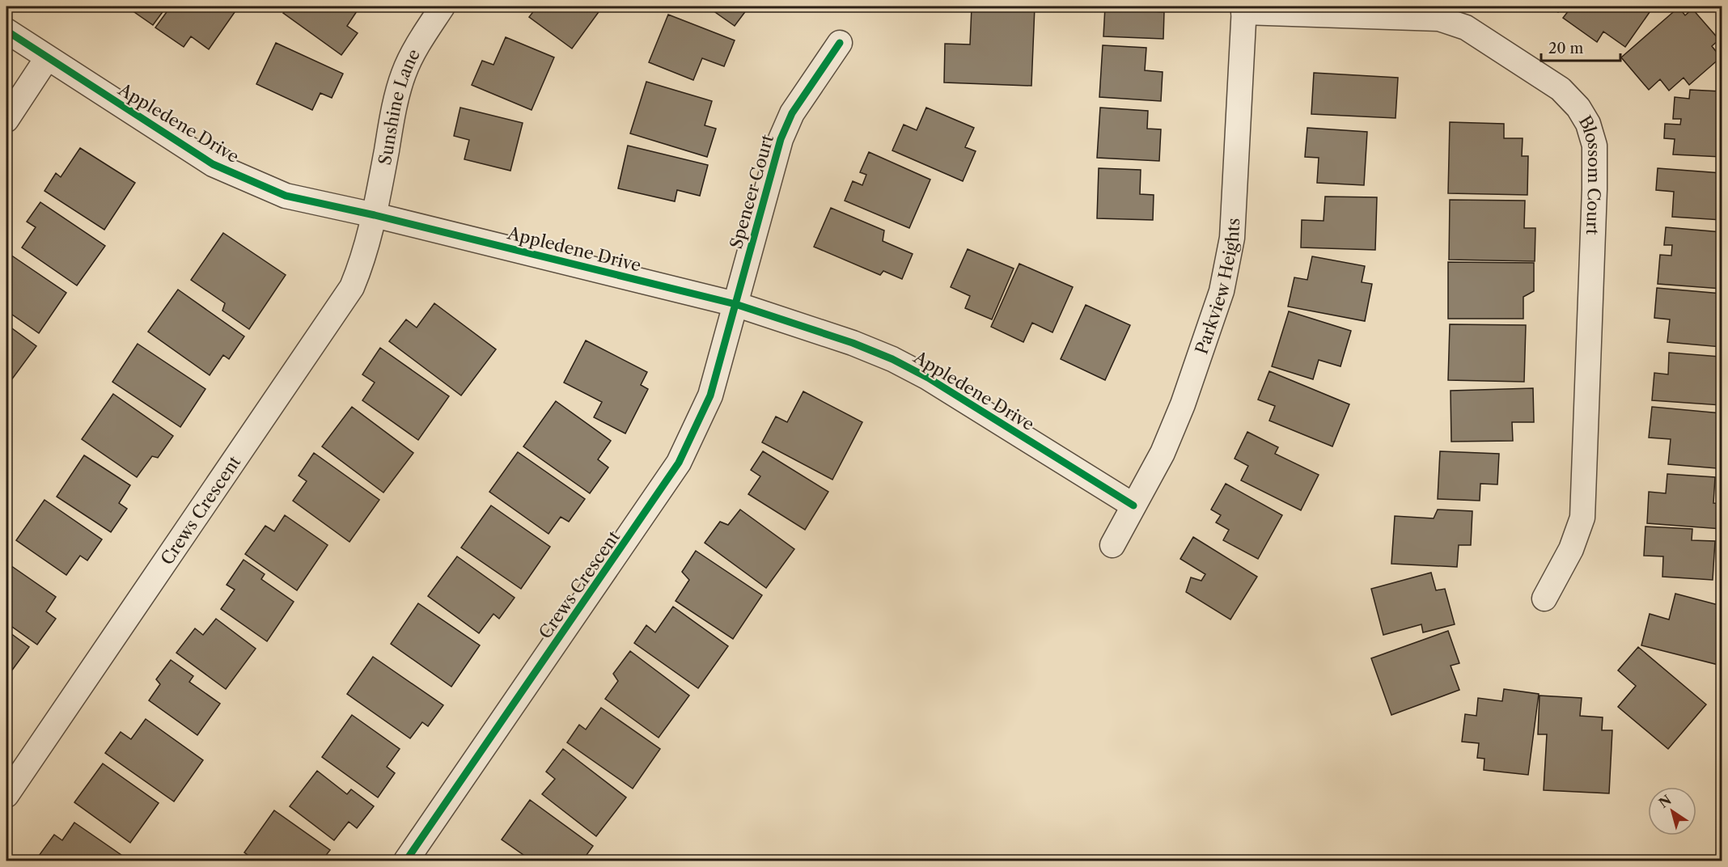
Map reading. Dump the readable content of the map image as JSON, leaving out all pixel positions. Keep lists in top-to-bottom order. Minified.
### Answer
{"streets":{"street":["Sunshine Lane","Appledene Drive","Blossom Court","Spencer Court","Parkview Heights","Crews Crescent"]},"crossings":[["Sunshine Lane","Appledene Drive"],["Sunshine Lane","Crews Crescent"],["Appledene Drive","Spencer Court"],["Appledene Drive","Parkview Heights"],["Appledene Drive","Crews Crescent"],["Blossom Court","Parkview Heights"],["Spencer Court","Crews Crescent"]],"scale_bar":"20 m","north":"top left"}
